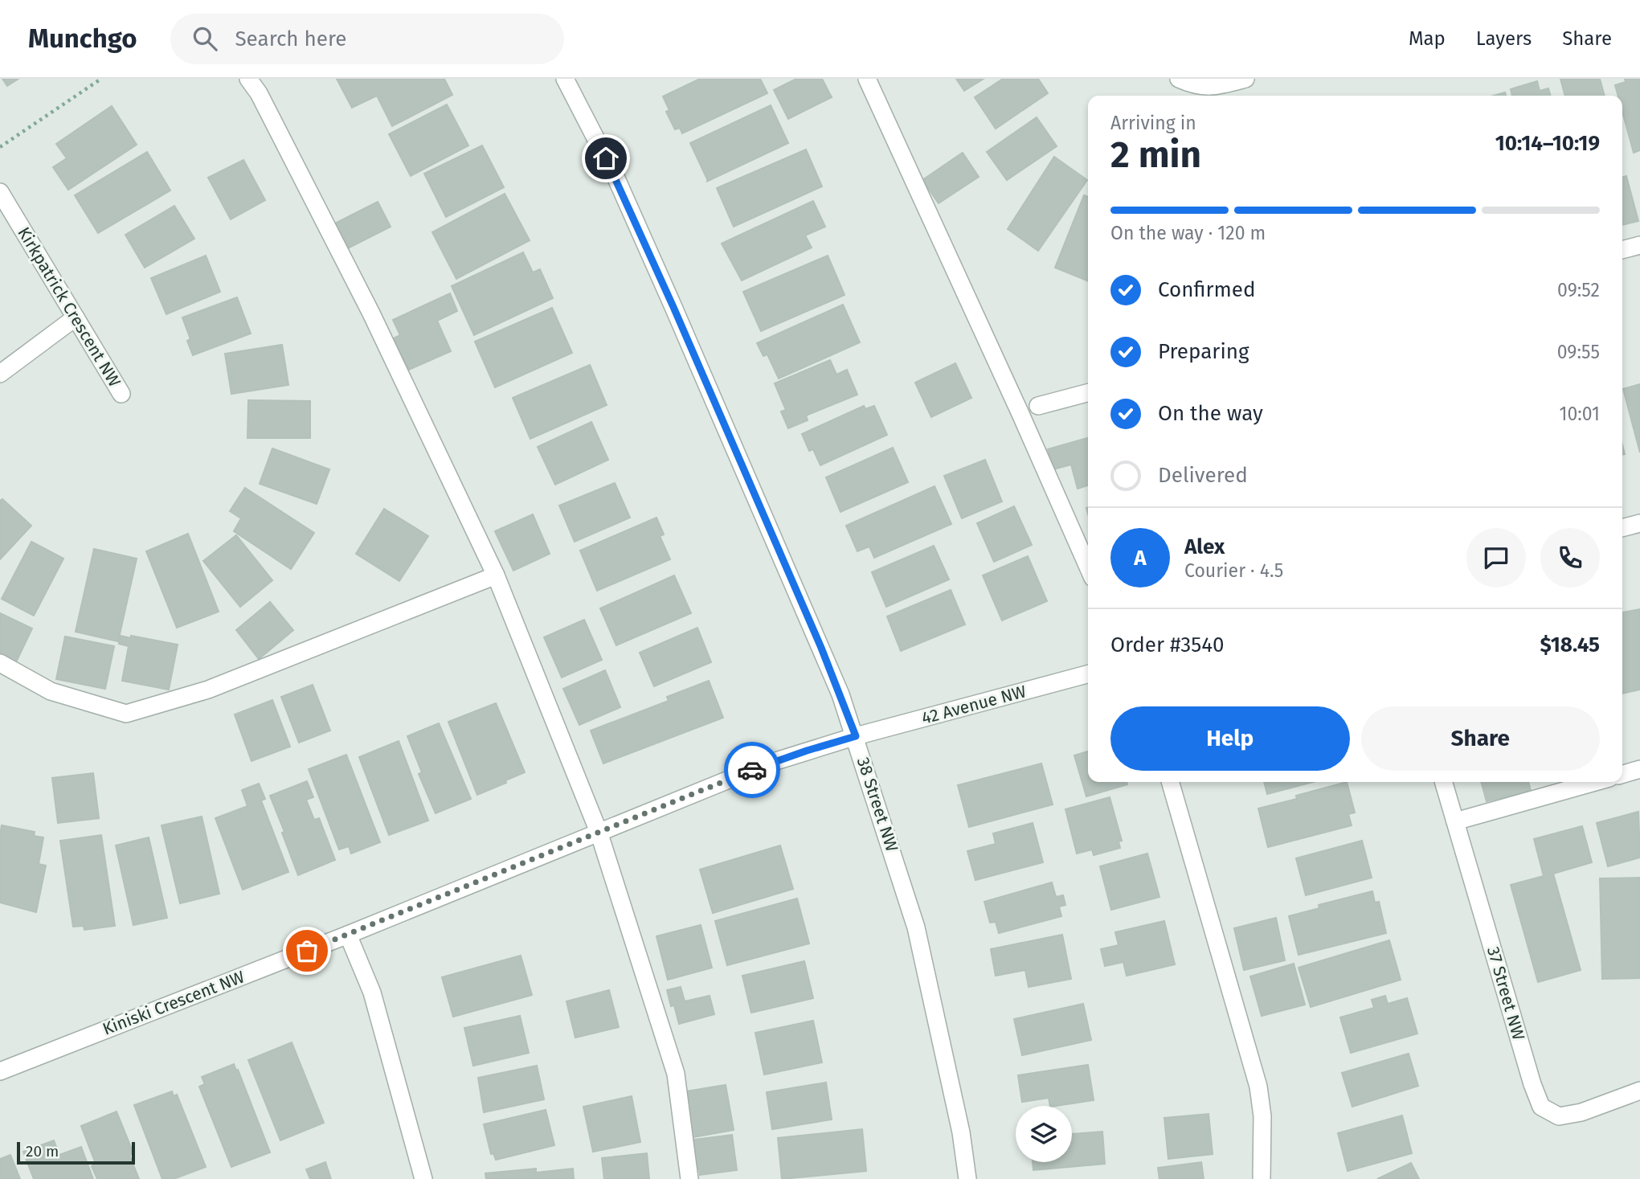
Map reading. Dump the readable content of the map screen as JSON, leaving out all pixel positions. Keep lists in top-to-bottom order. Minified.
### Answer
{"streets":{"street":["Kirkpatrick Crescent NW","42 Avenue NW","38 Street NW","37 Street NW","Kiniski Crescent NW"]},"crossings":[["42 Avenue NW","38 Street NW"],["42 Avenue NW","Kiniski Crescent NW"],["38 Street NW","Kiniski Crescent NW"]],"scale_bar":"20 m","page":{"header":"Munchgo","search":"Search here","nav":["Map","Layers","Share"],"heading":["2 min","Arriving in","10:14–10:19"],"panel":["Alex","Courier · 4.5","Order #3540","$18.45"],"bar":"On the way · 120 m","list":[["Confirmed","09:52"],["Preparing","09:55"],["On the way","10:01"],"Delivered"],"round":"A","buttons":["Help","Share"],"scale":"20 m"}}
